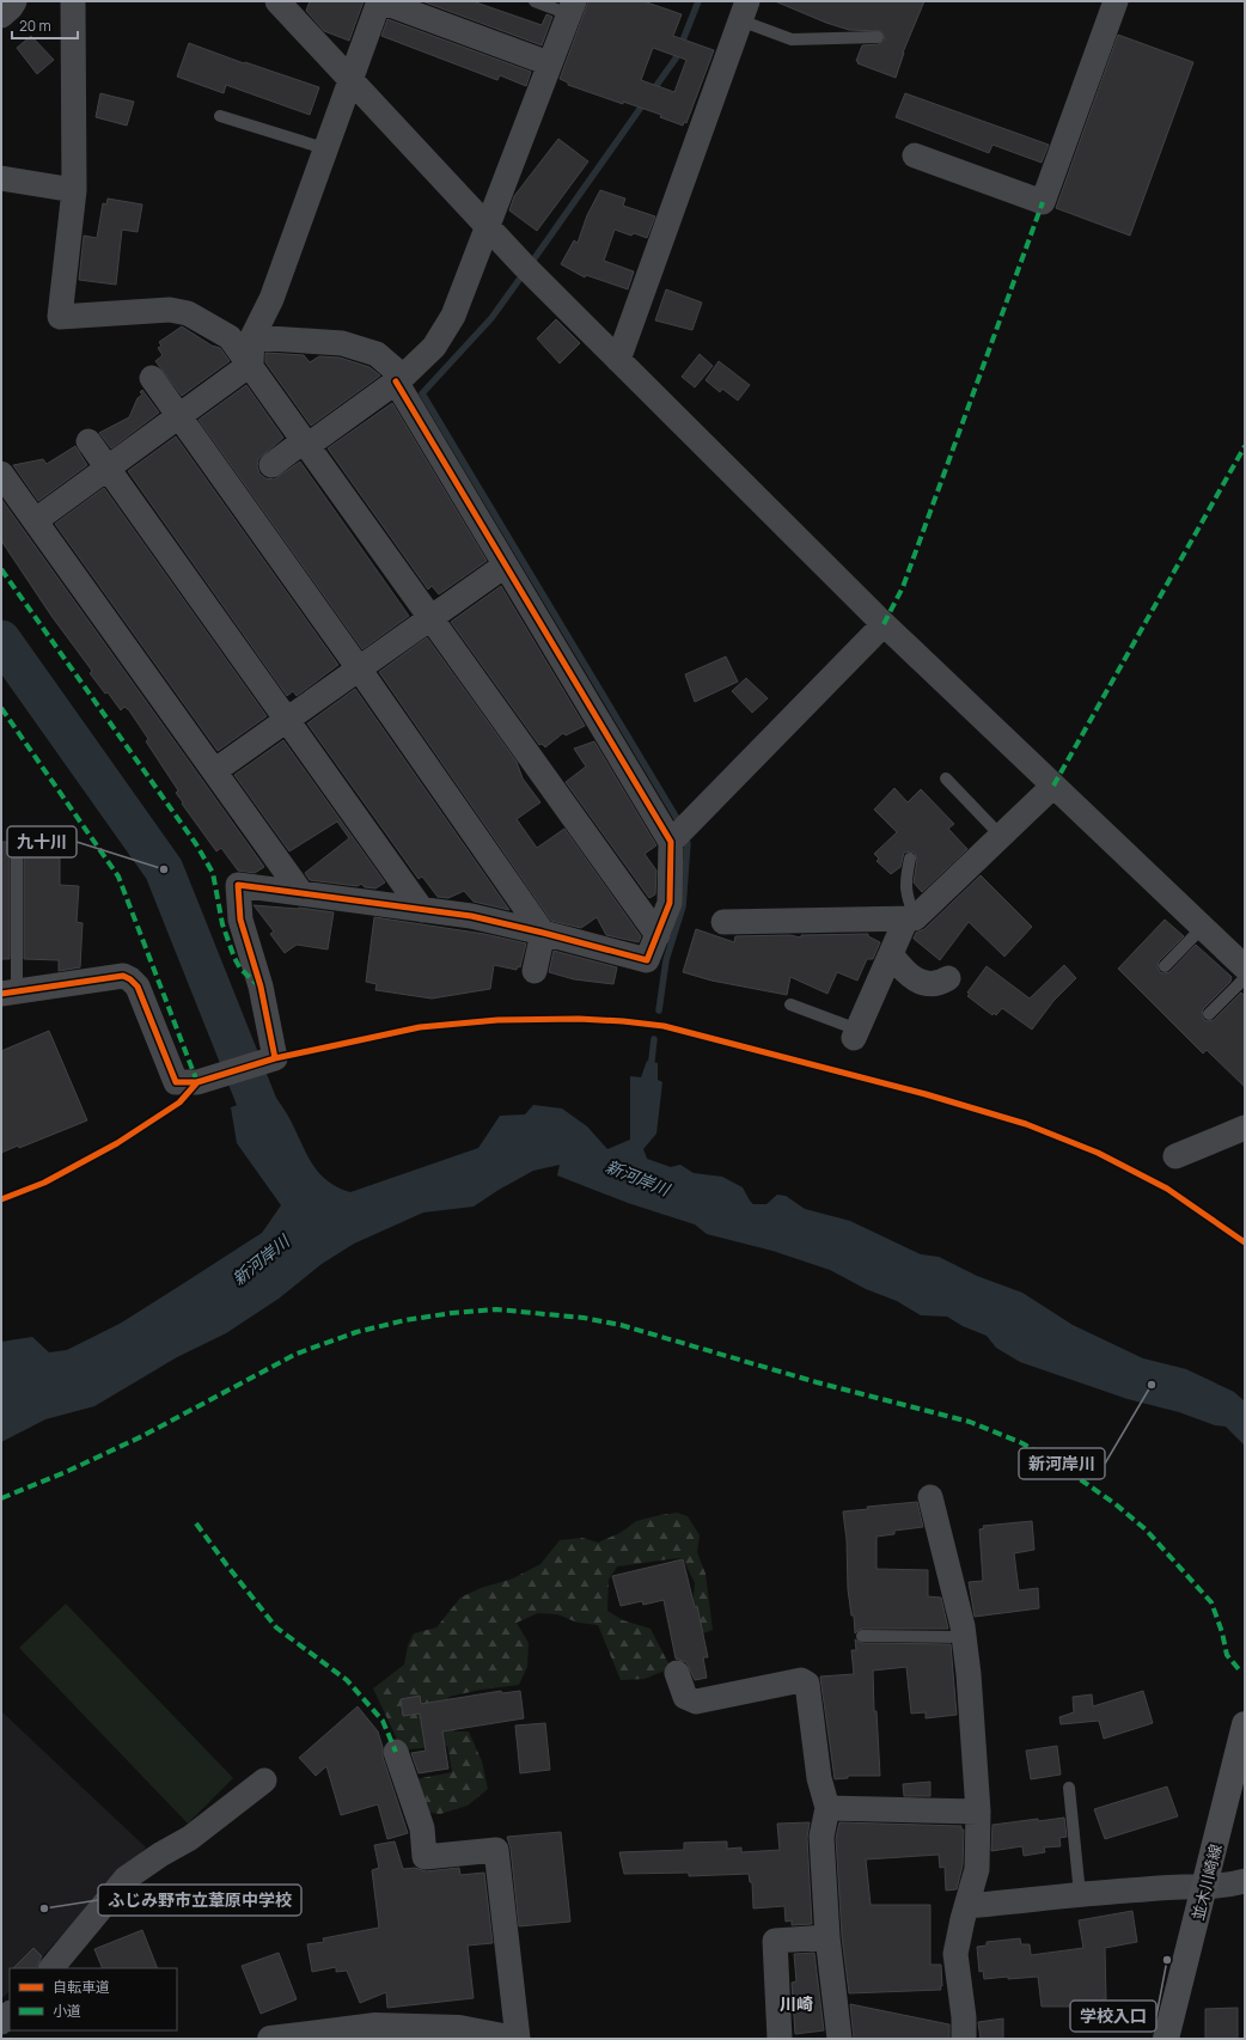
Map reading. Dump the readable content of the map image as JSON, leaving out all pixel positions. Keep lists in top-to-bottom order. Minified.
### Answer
{"streets":{"main road":["並木川崎線"]},"districts":["川崎"],"water":["新河岸川"],"places":["九十川","新河岸川","ふじみ野市立葦原中学校","学校入口"],"legend":["自転車道","小道"],"scale_bar":"20 m"}
